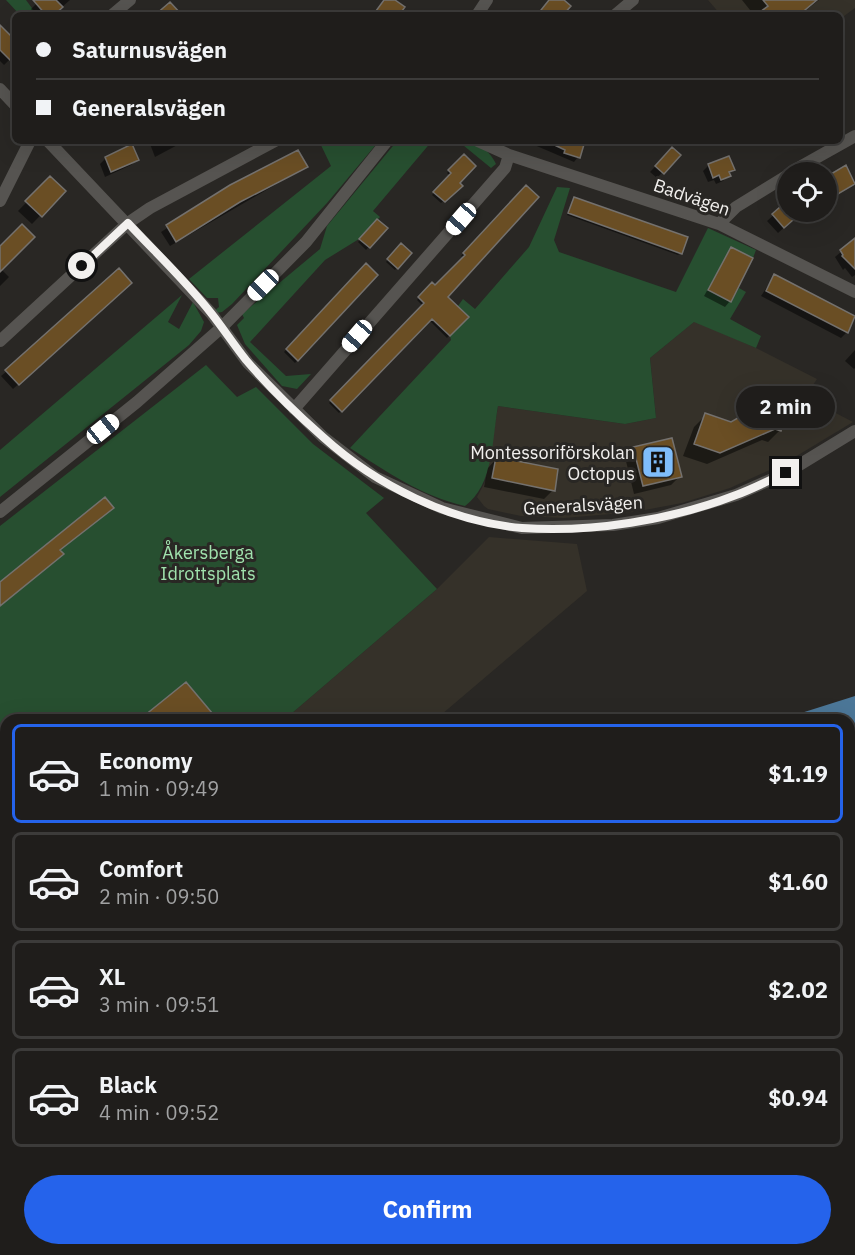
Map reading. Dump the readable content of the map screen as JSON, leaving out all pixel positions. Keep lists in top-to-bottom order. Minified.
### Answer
{"streets":{"street":["Badvägen","Generalsvägen"]},"parks":["Åkersberga Idrottsplats"],"places":{"building":["Montessoriförskolan Octopus"]},"page":{"banner":["Saturnusvägen","Generalsvägen"],"bubble":"2 min","list":[{"name":"Economy","note":"1 min · 09:49","value":"$1.19"},{"name":"Comfort","note":"2 min · 09:50","value":"$1.60"},{"name":"XL","note":"3 min · 09:51","value":"$2.02"},{"name":"Black","note":"4 min · 09:52","value":"$0.94"}],"buttons":"Confirm"}}
